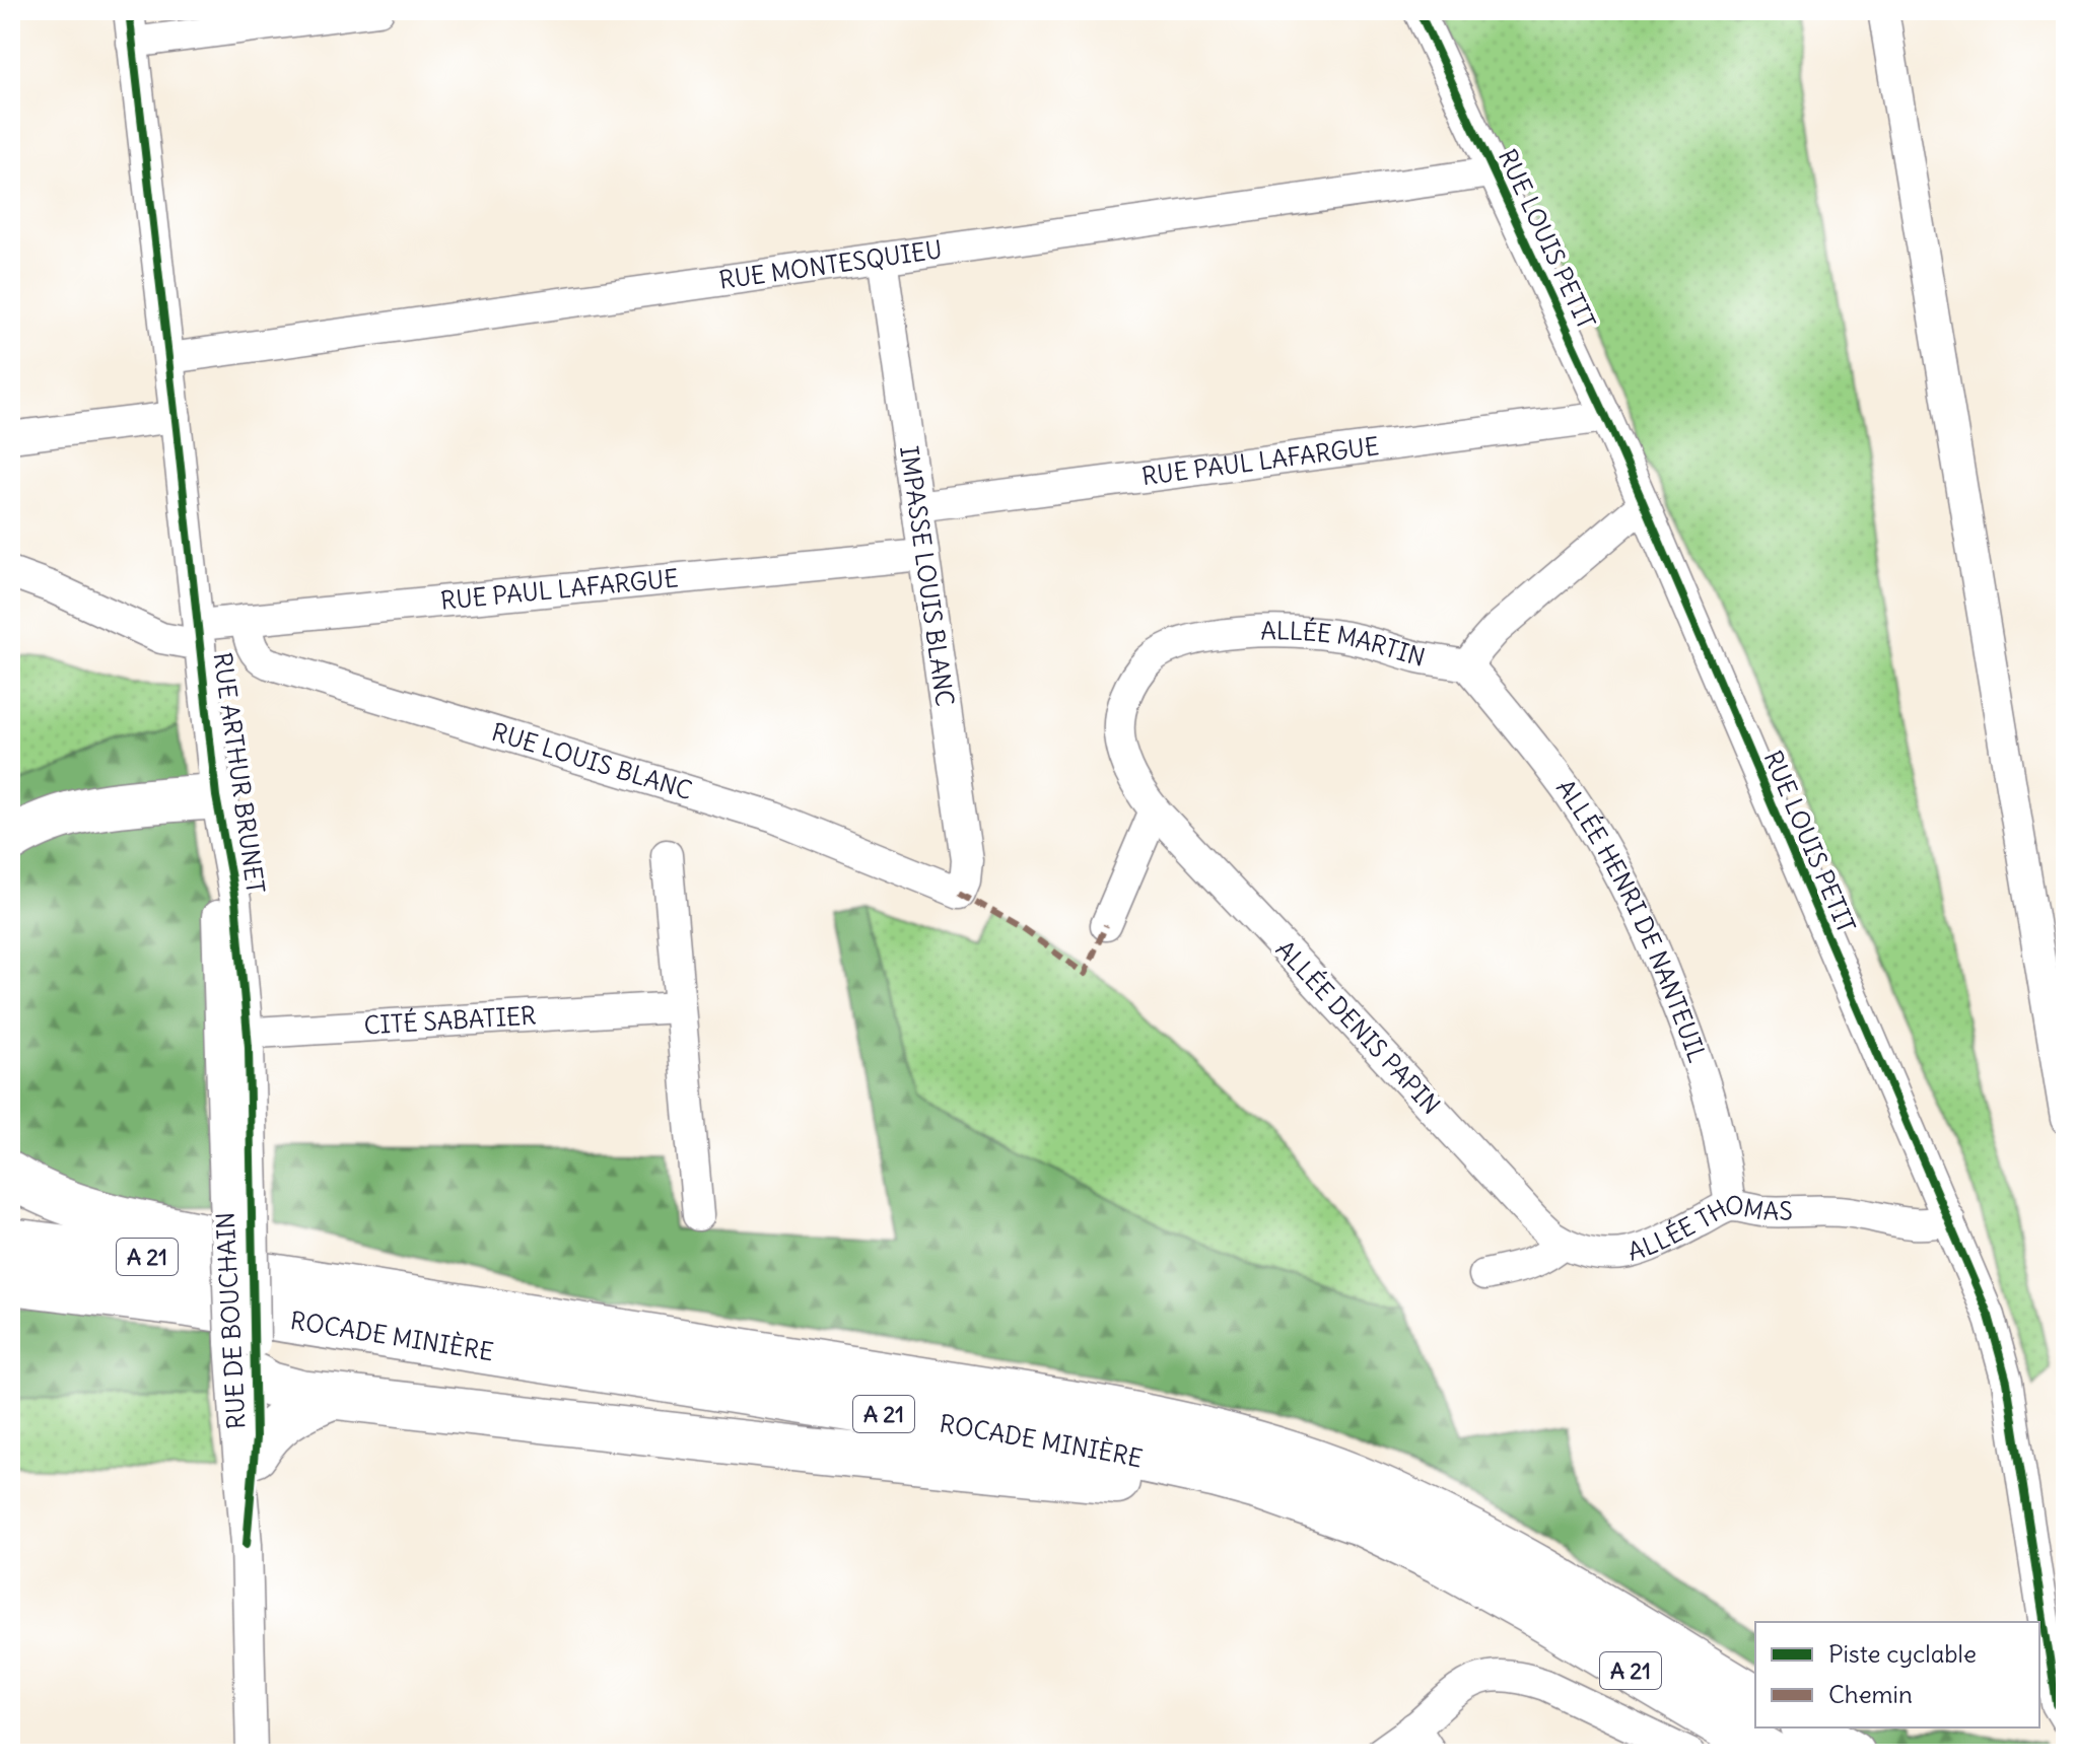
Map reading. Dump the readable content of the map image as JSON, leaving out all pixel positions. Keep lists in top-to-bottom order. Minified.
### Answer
{"streets":{"highway":["A 21","ROCADE MINIÈRE"],"street":["RUE LOUIS PETIT","RUE MONTESQUIEU","RUE PAUL LAFARGUE","IMPASSE LOUIS BLANC","ALLÉE MARTIN","RUE LOUIS BLANC","RUE ARTHUR BRUNET","ALLÉE HENRI DE NANTEUIL","CITÉ SABATIER","ALLÉE DENIS PAPIN","ALLÉE THOMAS","RUE DE BOUCHAIN"]},"crossings":[["RUE LOUIS PETIT","RUE MONTESQUIEU"],["RUE LOUIS PETIT","RUE PAUL LAFARGUE"],["RUE LOUIS PETIT","ALLÉE THOMAS"],["RUE MONTESQUIEU","IMPASSE LOUIS BLANC"],["RUE MONTESQUIEU","RUE ARTHUR BRUNET"],["RUE PAUL LAFARGUE","IMPASSE LOUIS BLANC"],["RUE PAUL LAFARGUE","RUE LOUIS BLANC"],["RUE PAUL LAFARGUE","RUE ARTHUR BRUNET"],["IMPASSE LOUIS BLANC","RUE LOUIS BLANC"],["ALLÉE MARTIN","ALLÉE HENRI DE NANTEUIL"],["ALLÉE MARTIN","ALLÉE DENIS PAPIN"],["RUE ARTHUR BRUNET","CITÉ SABATIER"],["RUE ARTHUR BRUNET","RUE DE BOUCHAIN"],["ALLÉE HENRI DE NANTEUIL","ALLÉE THOMAS"],["ALLÉE DENIS PAPIN","ALLÉE THOMAS"]],"legend":["Piste cyclable","Chemin"]}
